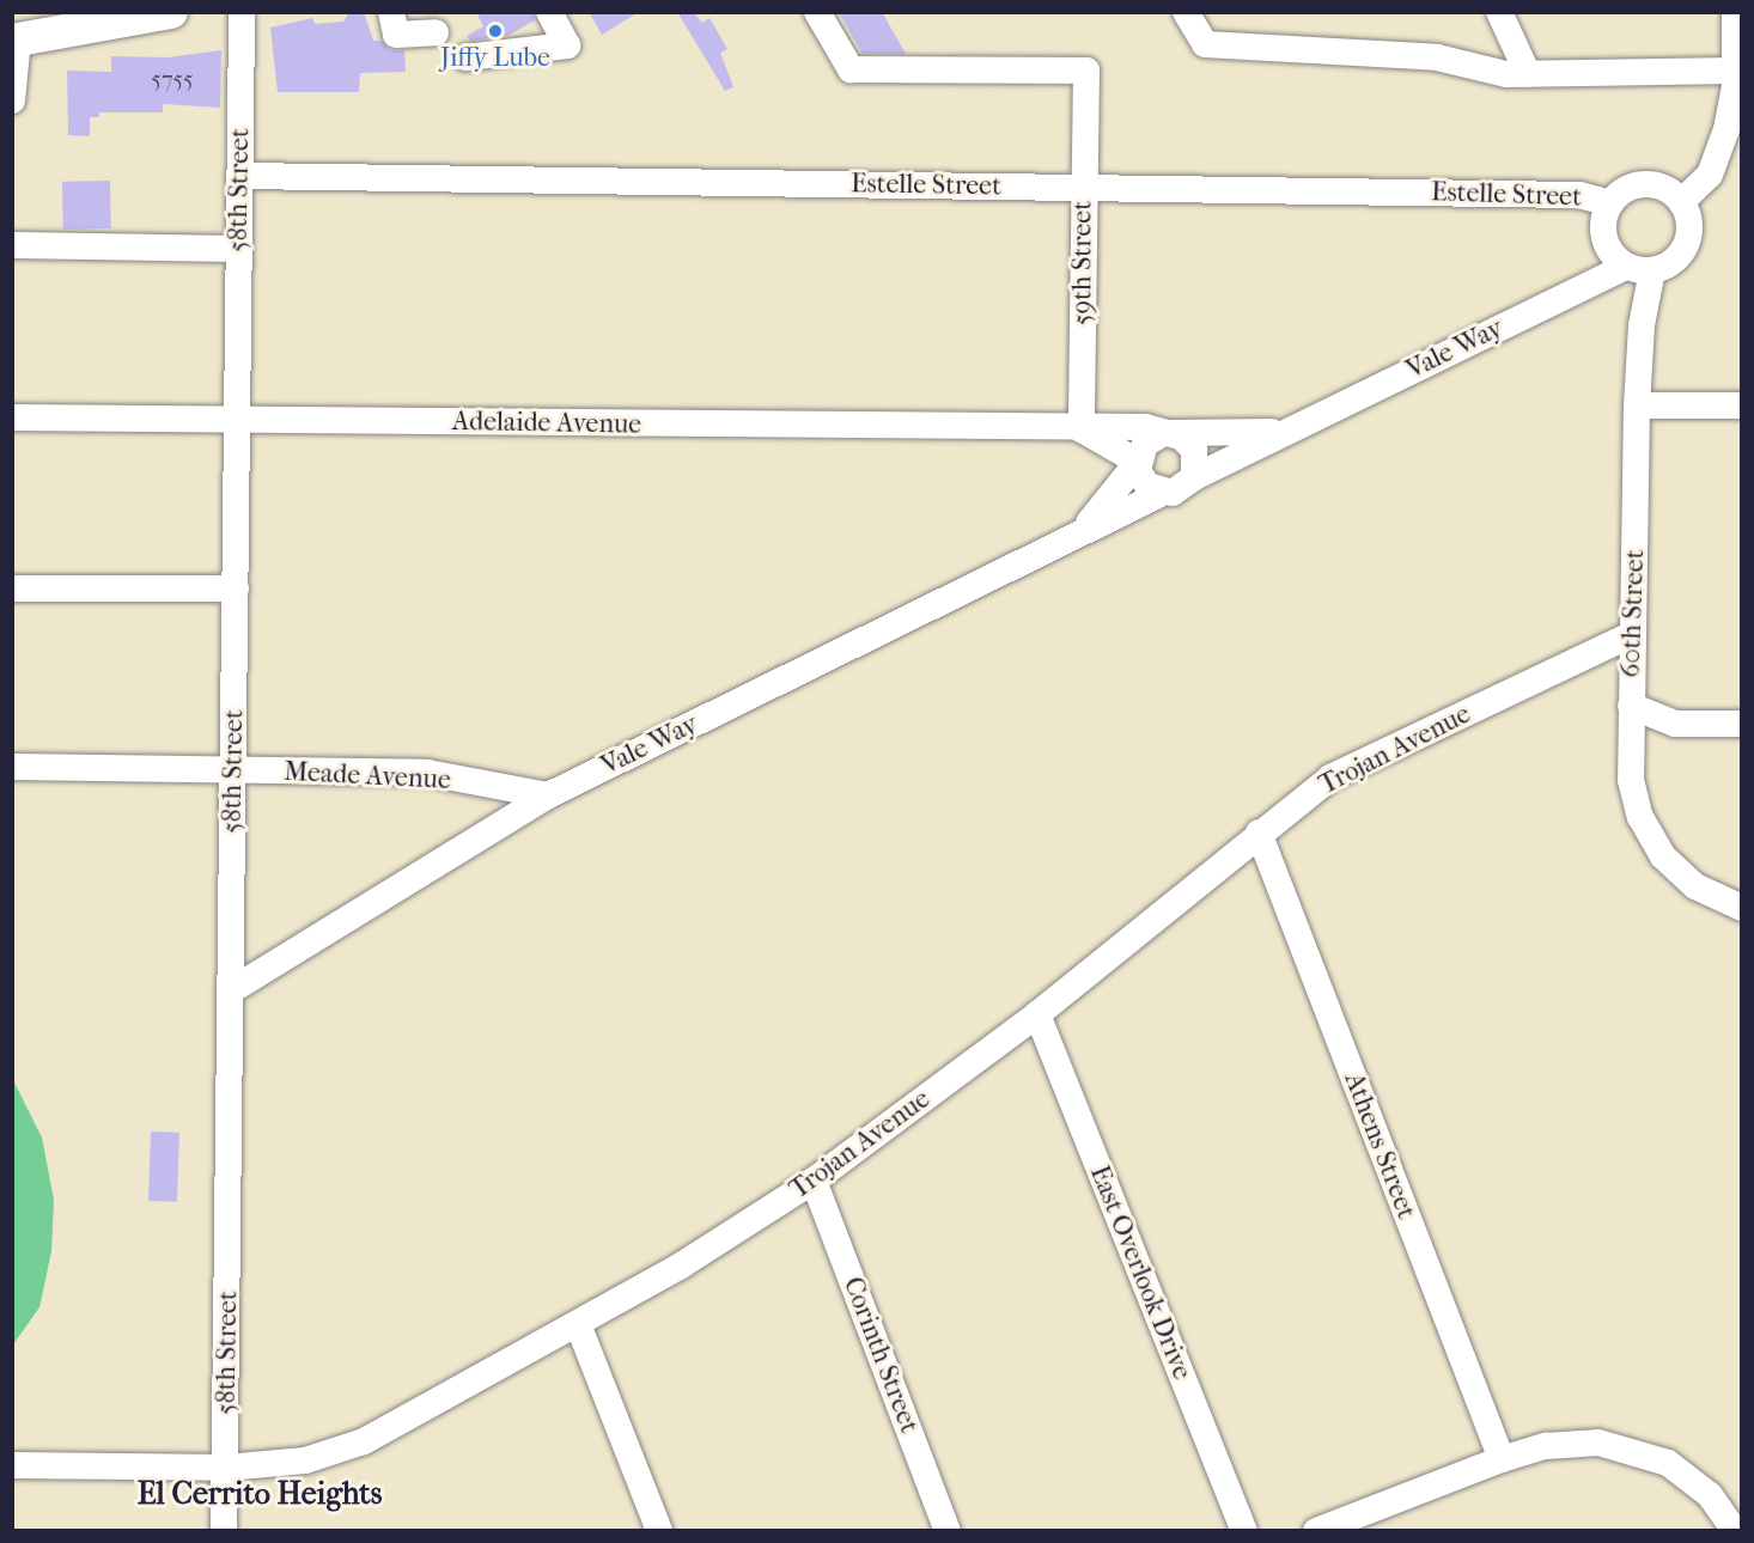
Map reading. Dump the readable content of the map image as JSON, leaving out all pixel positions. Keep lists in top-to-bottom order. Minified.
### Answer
{"streets":{"street":["Estelle Street","58th Street","59th Street","Vale Way","Adelaide Avenue","60th Street","Trojan Avenue","Meade Avenue","Athens Street","East Overlook Drive","Corinth Street"]},"crossings":[["Estelle Street","58th Street"],["Estelle Street","59th Street"],["Estelle Street","Vale Way"],["Estelle Street","60th Street"],["58th Street","Vale Way"],["58th Street","Adelaide Avenue"],["58th Street","Trojan Avenue"],["58th Street","Meade Avenue"],["59th Street","Adelaide Avenue"],["Vale Way","Adelaide Avenue"],["Vale Way","60th Street"],["Vale Way","Meade Avenue"],["60th Street","Trojan Avenue"],["Trojan Avenue","Athens Street"],["Trojan Avenue","East Overlook Drive"],["Trojan Avenue","Corinth Street"]],"districts":["El Cerrito Heights"],"places":["Jiffy Lube"],"house_numbers":["5755"]}
